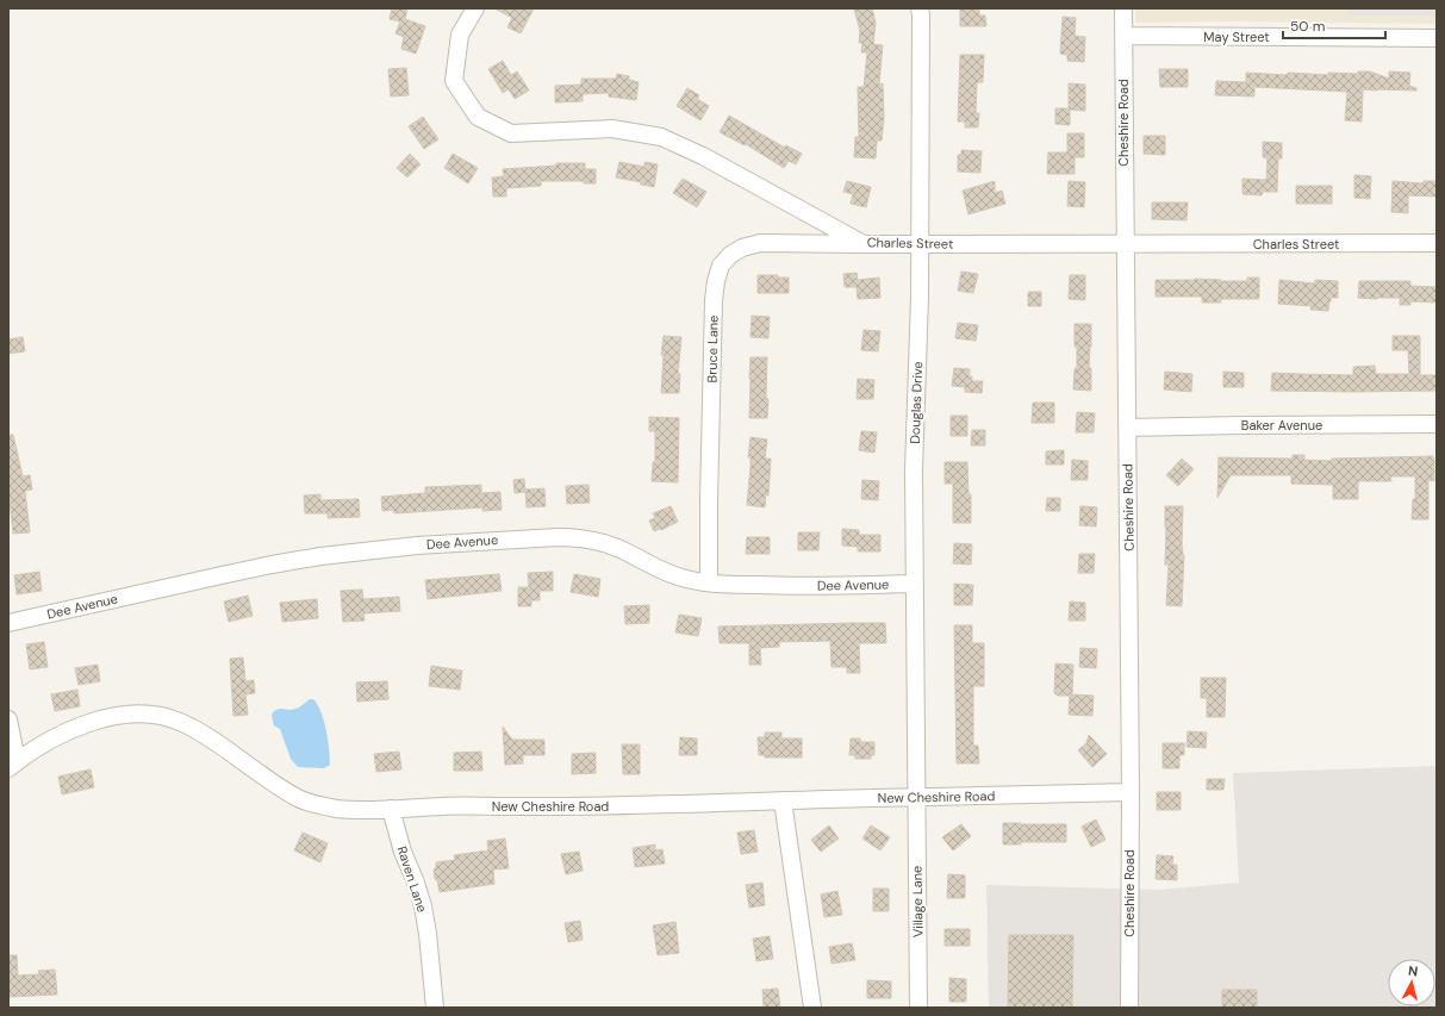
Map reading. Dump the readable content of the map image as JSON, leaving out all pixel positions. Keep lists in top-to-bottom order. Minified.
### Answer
{"streets":{"street":["May Street","Cheshire Road","Charles Street","Bruce Lane","Douglas Drive","Baker Avenue","Dee Avenue","New Cheshire Road","Raven Lane","Village Lane"]},"crossings":[["May Street","Cheshire Road"],["Cheshire Road","Charles Street"],["Cheshire Road","Baker Avenue"],["Cheshire Road","New Cheshire Road"],["Charles Street","Bruce Lane"],["Charles Street","Douglas Drive"],["Bruce Lane","Dee Avenue"],["Douglas Drive","Dee Avenue"],["Douglas Drive","New Cheshire Road"],["Douglas Drive","Village Lane"],["New Cheshire Road","Raven Lane"],["New Cheshire Road","Village Lane"]],"scale_bar":"50 m","north":"top"}
